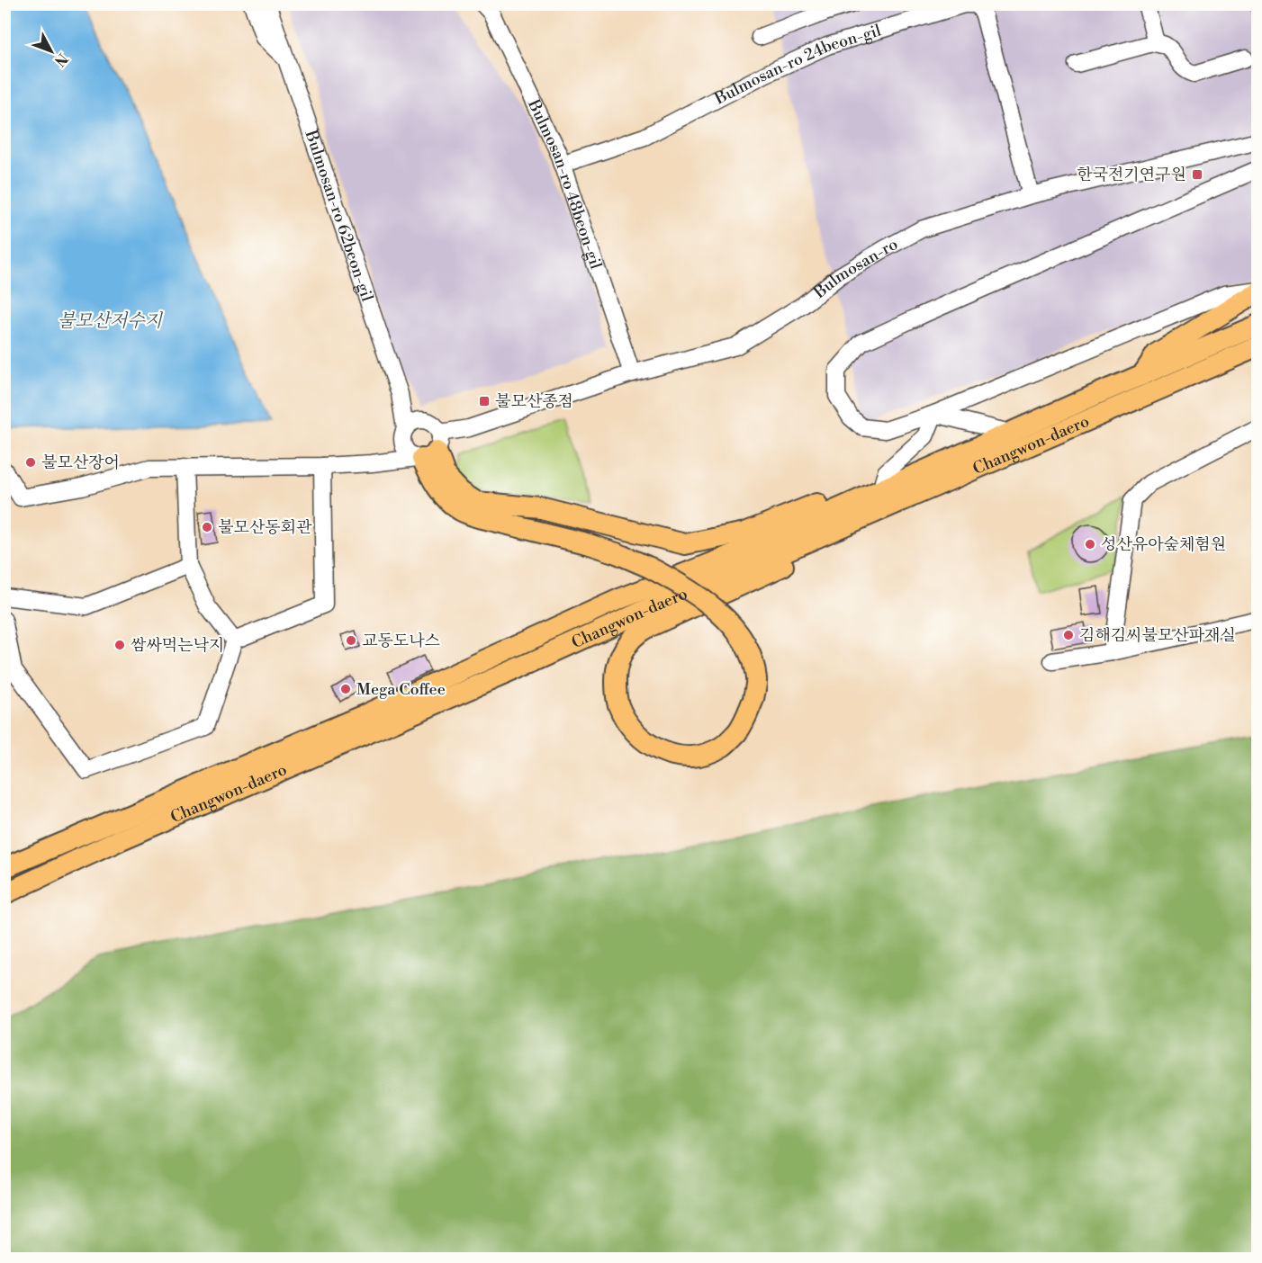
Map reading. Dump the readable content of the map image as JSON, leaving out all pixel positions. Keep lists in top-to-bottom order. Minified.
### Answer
{"streets":{"main road":["Changwon-daero"],"street":["Bulmosan-ro 24beon-gil","Bulmosan-ro 48beon-gil","Bulmosan-ro 62beon-gil","Bulmosan-ro"]},"crossings":[["Bulmosan-ro 24beon-gil","Bulmosan-ro 48beon-gil"],["Bulmosan-ro 24beon-gil","Bulmosan-ro"],["Bulmosan-ro 48beon-gil","Bulmosan-ro"]],"water":["불모산저수지"],"places":{"transit":["한국전기연구원","불모산종점"],"other":["불모산장어","불모산동회관","성산유아숲체험원","김해김씨불모산파재실","교동도나스","쌈싸먹는낙지","Mega Coffee"]},"north":"bottom right"}
